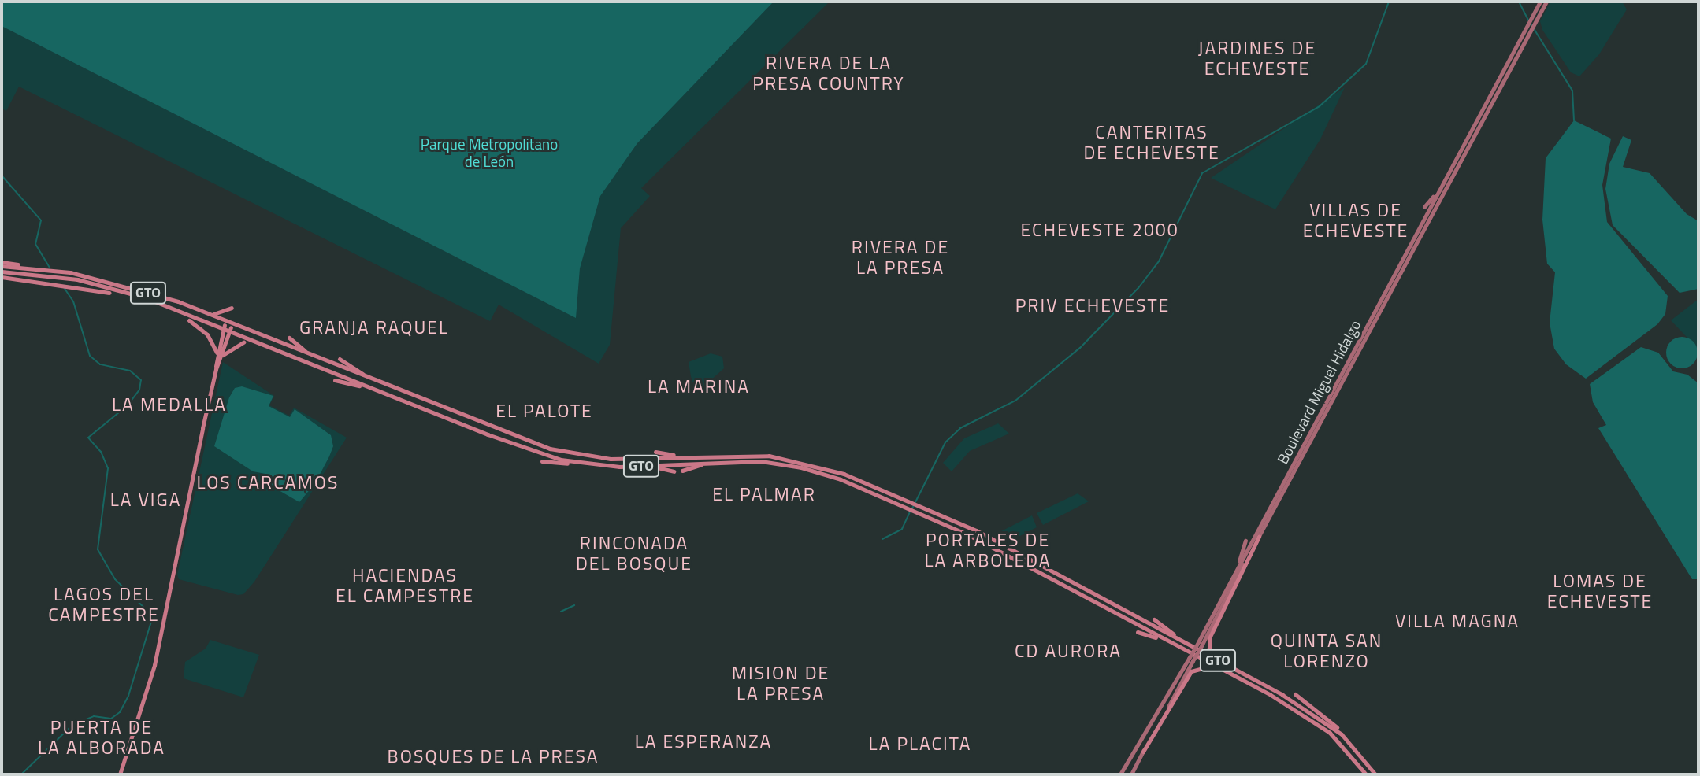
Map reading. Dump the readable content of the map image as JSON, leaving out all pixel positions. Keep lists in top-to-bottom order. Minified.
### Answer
{"streets":{"main road":["GTO","Boulevard Miguel Hidalgo"]},"districts":["JARDINES DE ECHEVESTE","RIVERA DE LA PRESA COUNTRY","CANTERITAS DE ECHEVESTE","VILLAS DE ECHEVESTE","ECHEVESTE 2000","RIVERA DE LA PRESA","PRIV ECHEVESTE","GRANJA RAQUEL","LA MARINA","LA MEDALLA","EL PALOTE","LOS CARCAMOS","EL PALMAR","LA VIGA","PORTALES DE LA ARBOLEDA","RINCONADA DEL BOSQUE","HACIENDAS EL CAMPESTRE","LOMAS DE ECHEVESTE","LAGOS DEL CAMPESTRE","VILLA MAGNA","QUINTA SAN LORENZO","CD AURORA","MISION DE LA PRESA","PUERTA DE LA ALBORADA","LA ESPERANZA","LA PLACITA","BOSQUES DE LA PRESA"],"parks":["Parque Metropolitano de León"]}
